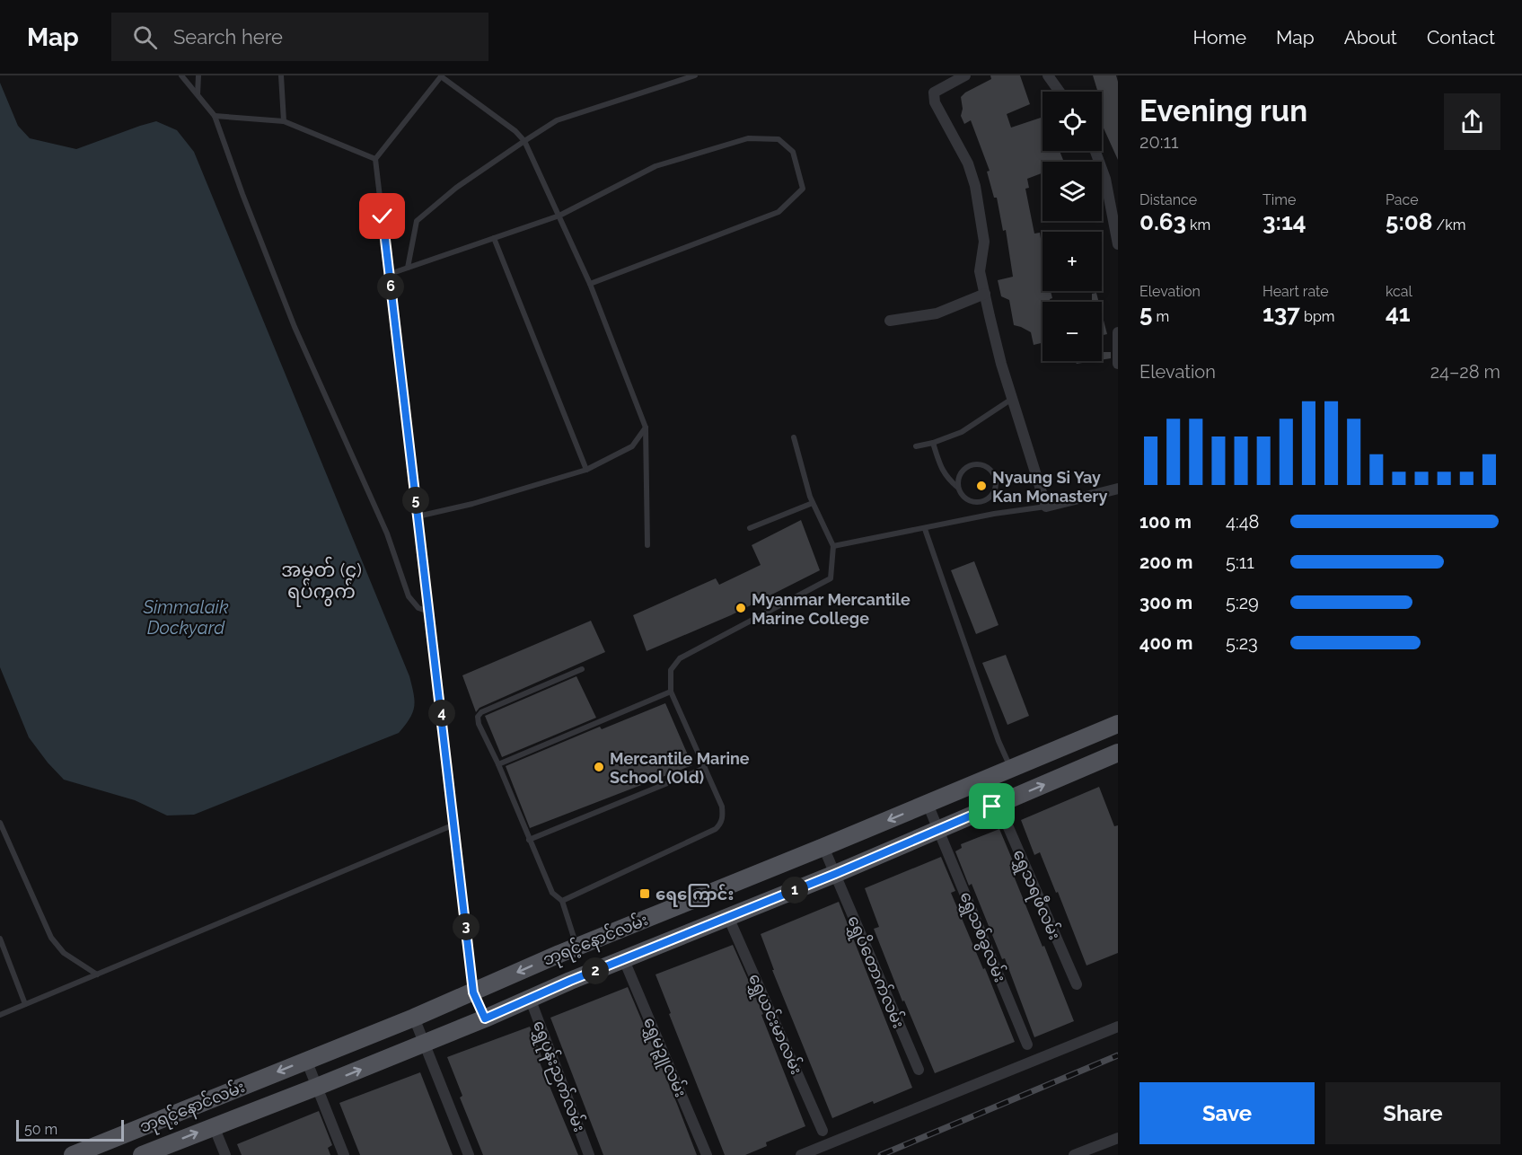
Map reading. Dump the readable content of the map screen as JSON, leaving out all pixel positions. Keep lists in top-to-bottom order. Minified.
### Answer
{"streets":{"main road":["ဘုရင့်နောင်လမ်း"],"street":["ရွှေသရဖီလမ်း","ရွှေသစ်ခွလမ်း","ရွှေပိတောက်လမ်း","ရွှေယင်းမာလမ်း","ရွှေမဉ္ဇူလမ်း","ရွှေပုန်းညက်လမ်း"]},"crossings":[["ရွှေသရဖီလမ်း","ဘုရင့်နောင်လမ်း"],["ရွှေသစ်ခွလမ်း","ဘုရင့်နောင်လမ်း"],["ဘုရင့်နောင်လမ်း","ရွှေပိတောက်လမ်း"],["ဘုရင့်နောင်လမ်း","ရွှေယင်းမာလမ်း"],["ဘုရင့်နောင်လမ်း","ရွှေမဉ္ဇူလမ်း"],["ဘုရင့်နောင်လမ်း","ရွှေပုန်းညက်လမ်း"]],"districts":["အမှတ် (၄) ရပ်ကွက်"],"water":["Simmalaik Dockyard"],"places":{"other":["Nyaung Si Yay Kan Monastery","Myanmar Mercantile Marine College","Mercantile Marine School (Old)"],"transit":["ရေကြောင်း"]},"scale_bar":"50 m","page":{"header":"Map","search":"Search here","nav":["Home","Map","About","Contact"],"heading":["Evening run","20:11"],"map_buttons":["+","−"],"stats":[["Distance","0.63 km"],["Time","3:14"],["Pace","5:08 /km"],["Elevation","5 m"],["Heart rate","137 bpm"],["kcal","41"]],"pins":["6","5","4","1","3","2"],"chart":["Elevation","24–28 m"],"list":[{"name":"100 m","note":"4:48"},{"name":"200 m","note":"5:11"},{"name":"300 m","note":"5:29"},{"name":"400 m","note":"5:23"}],"buttons":["Save","Share"],"scale":"50 m"}}
